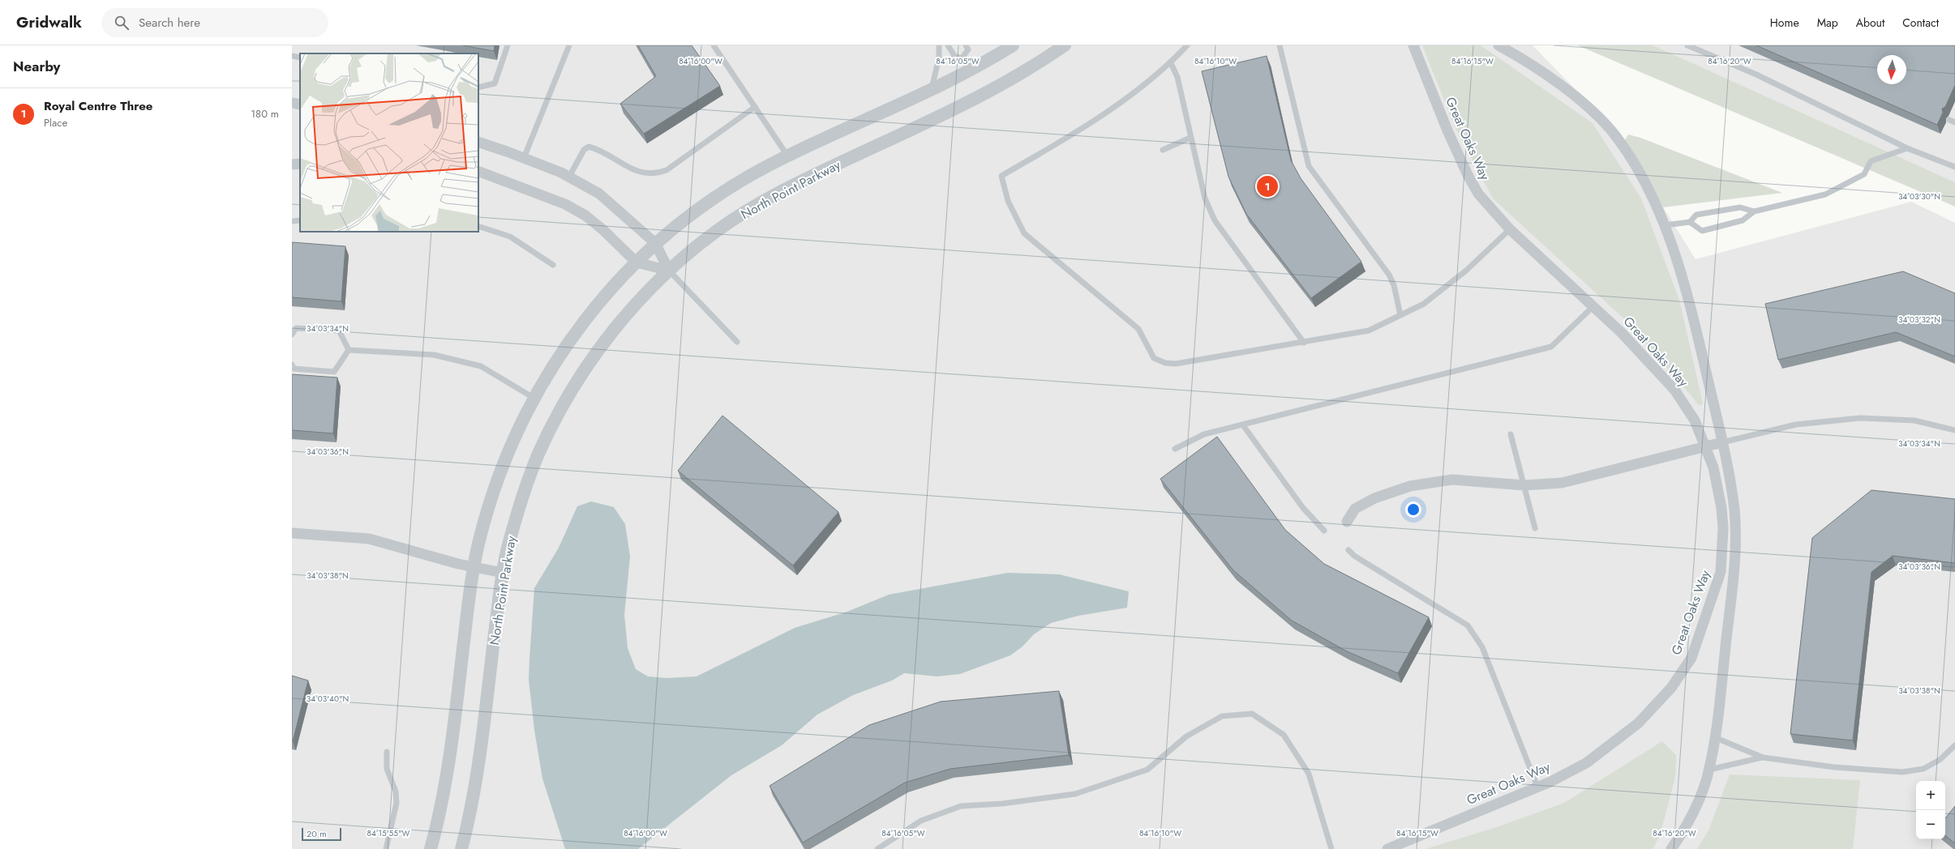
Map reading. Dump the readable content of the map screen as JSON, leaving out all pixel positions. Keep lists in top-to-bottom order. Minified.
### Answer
{"streets":{"street":["Great Oaks Way","North Point Parkway"]},"scale_bar":"20 m","north":"bottom","page":{"header":"Gridwalk","search":"Search here","nav":["Home","Map","About","Contact"],"heading":"Nearby","list":[{"mark":"1","name":"Royal Centre Three","note":"Place","value":"180 m"}],"pins":"1","map_buttons":["+","−"],"scale":"20 m"},"coordinates":["84°16'00\"W","84°16'05\"W","84°16'10\"W","84°16'15\"W","84°16'20\"W","34°03'30\"N","34°03'32\"N","34°03'34\"N","34°03'36\"N","34°03'38\"N","34°03'40\"N","84°15'55\"W"]}
